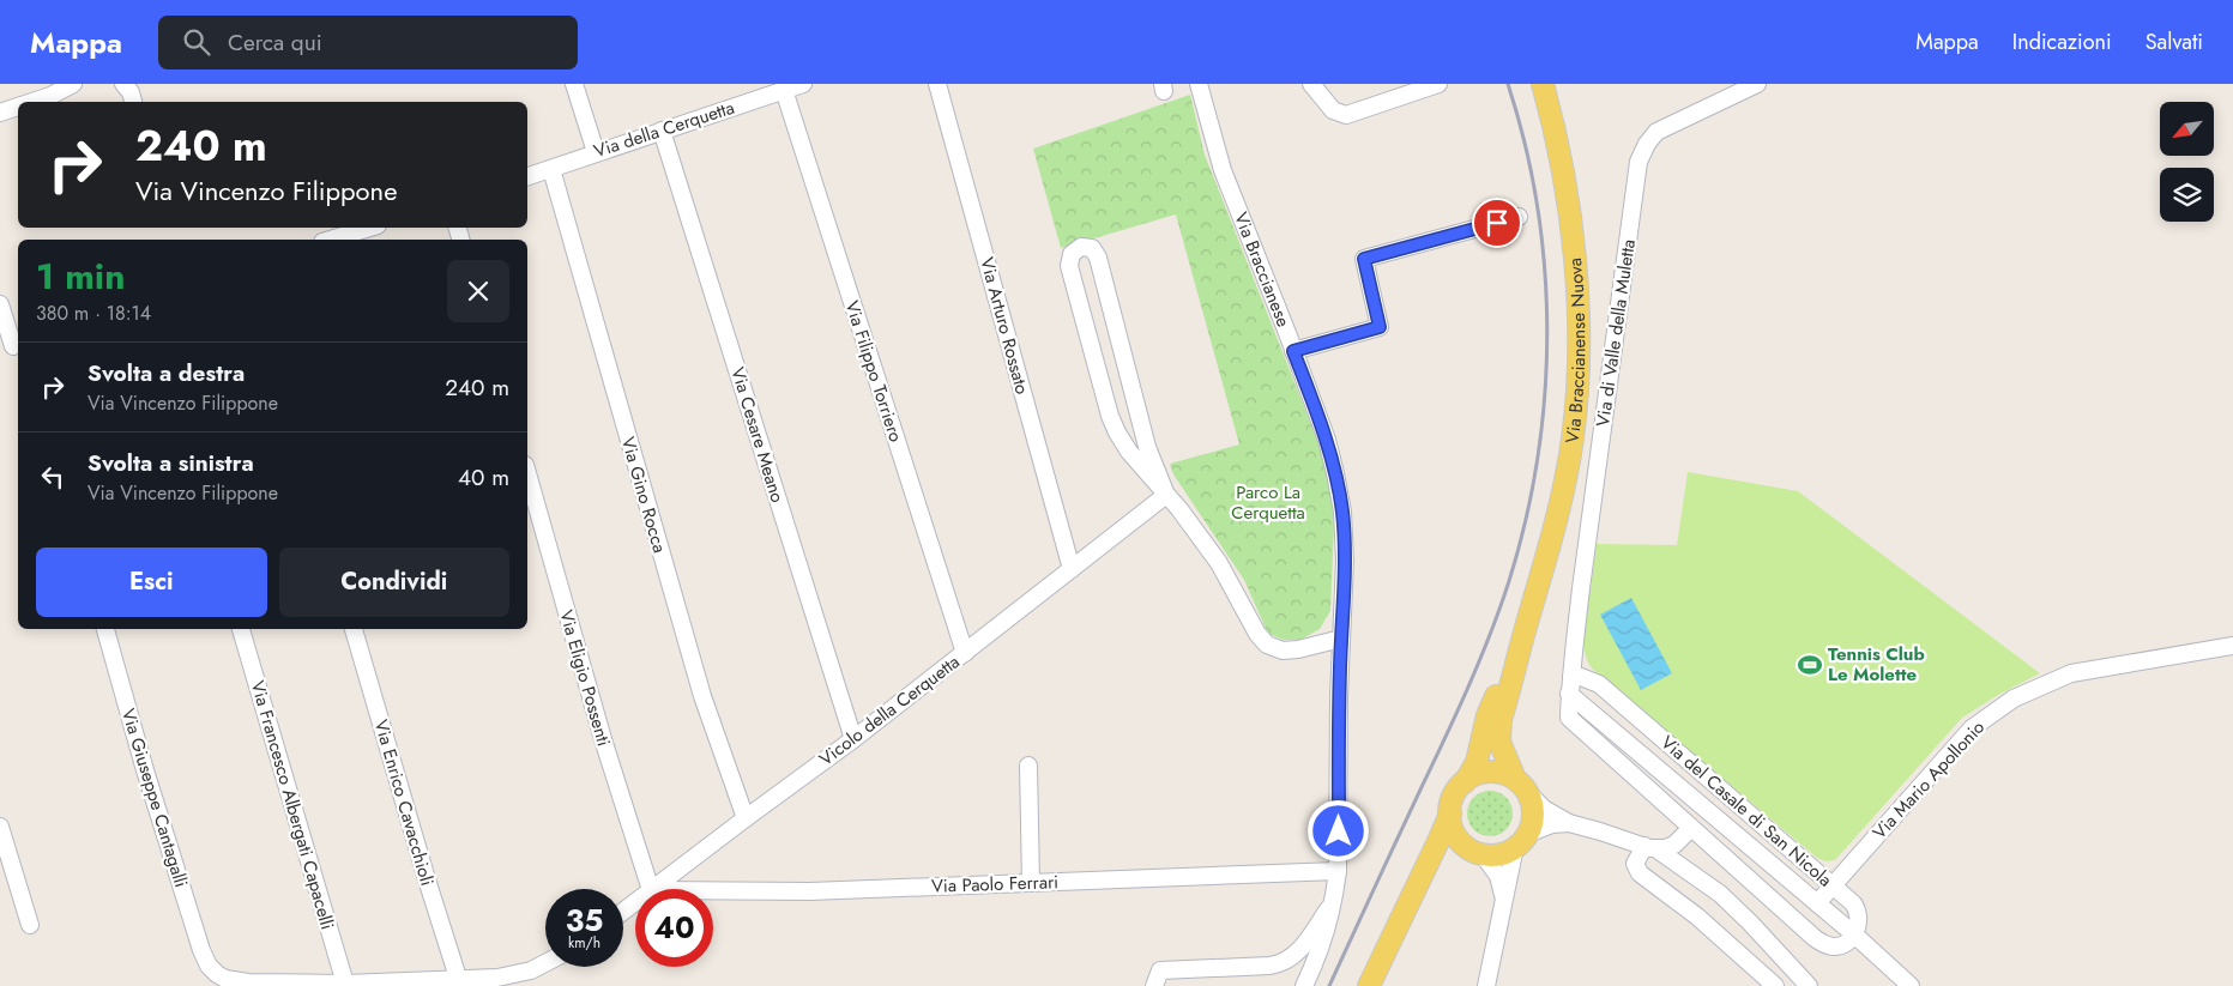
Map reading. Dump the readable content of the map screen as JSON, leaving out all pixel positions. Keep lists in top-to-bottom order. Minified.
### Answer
{"streets":{"main road":["Via Braccianense Nuova"],"street":["Via della Cerquetta","Via Braccianese","Via Arturo Rossato","Via di Valle della Muletta","Via Filippo Torriero","Via Cesare Meano","Via Gino Rocca","Via Eligio Possenti","Vicolo della Cerquetta","Via Mario Apollonio","Via Giuseppe Cantagalli","Via Enrico Cavacchioli","Via Francesco Albergati Capacelli","Via del Casale di San Nicola","Via Paolo Ferrari"]},"crossings":[["Via della Cerquetta","Via Filippo Torriero"],["Via della Cerquetta","Via Cesare Meano"],["Via della Cerquetta","Via Gino Rocca"],["Via Braccianese","Via Paolo Ferrari"],["Via Arturo Rossato","Vicolo della Cerquetta"],["Via di Valle della Muletta","Via del Casale di San Nicola"],["Via Filippo Torriero","Vicolo della Cerquetta"],["Via Cesare Meano","Vicolo della Cerquetta"],["Via Gino Rocca","Vicolo della Cerquetta"],["Via Mario Apollonio","Via del Casale di San Nicola"],["Via Giuseppe Cantagalli","Via Francesco Albergati Capacelli"]],"parks":["Parco La Cerquetta"],"places":{"sports":["Tennis Club Le Molette"]},"north":"bottom left","page":{"header":"Mappa","search":"Cerca qui","nav":["Mappa","Indicazioni","Salvati"],"turn":["240 m","Via Vincenzo Filippone"],"heading":["1 min","380 m · 18:14"],"list":[{"name":"Svolta a destra","note":"Via Vincenzo Filippone","value":"240 m"},{"name":"Svolta a sinistra","note":"Via Vincenzo Filippone","value":"40 m"}],"buttons":["Esci","Condividi"],"speed":"35 km/h","limit":"40"}}
